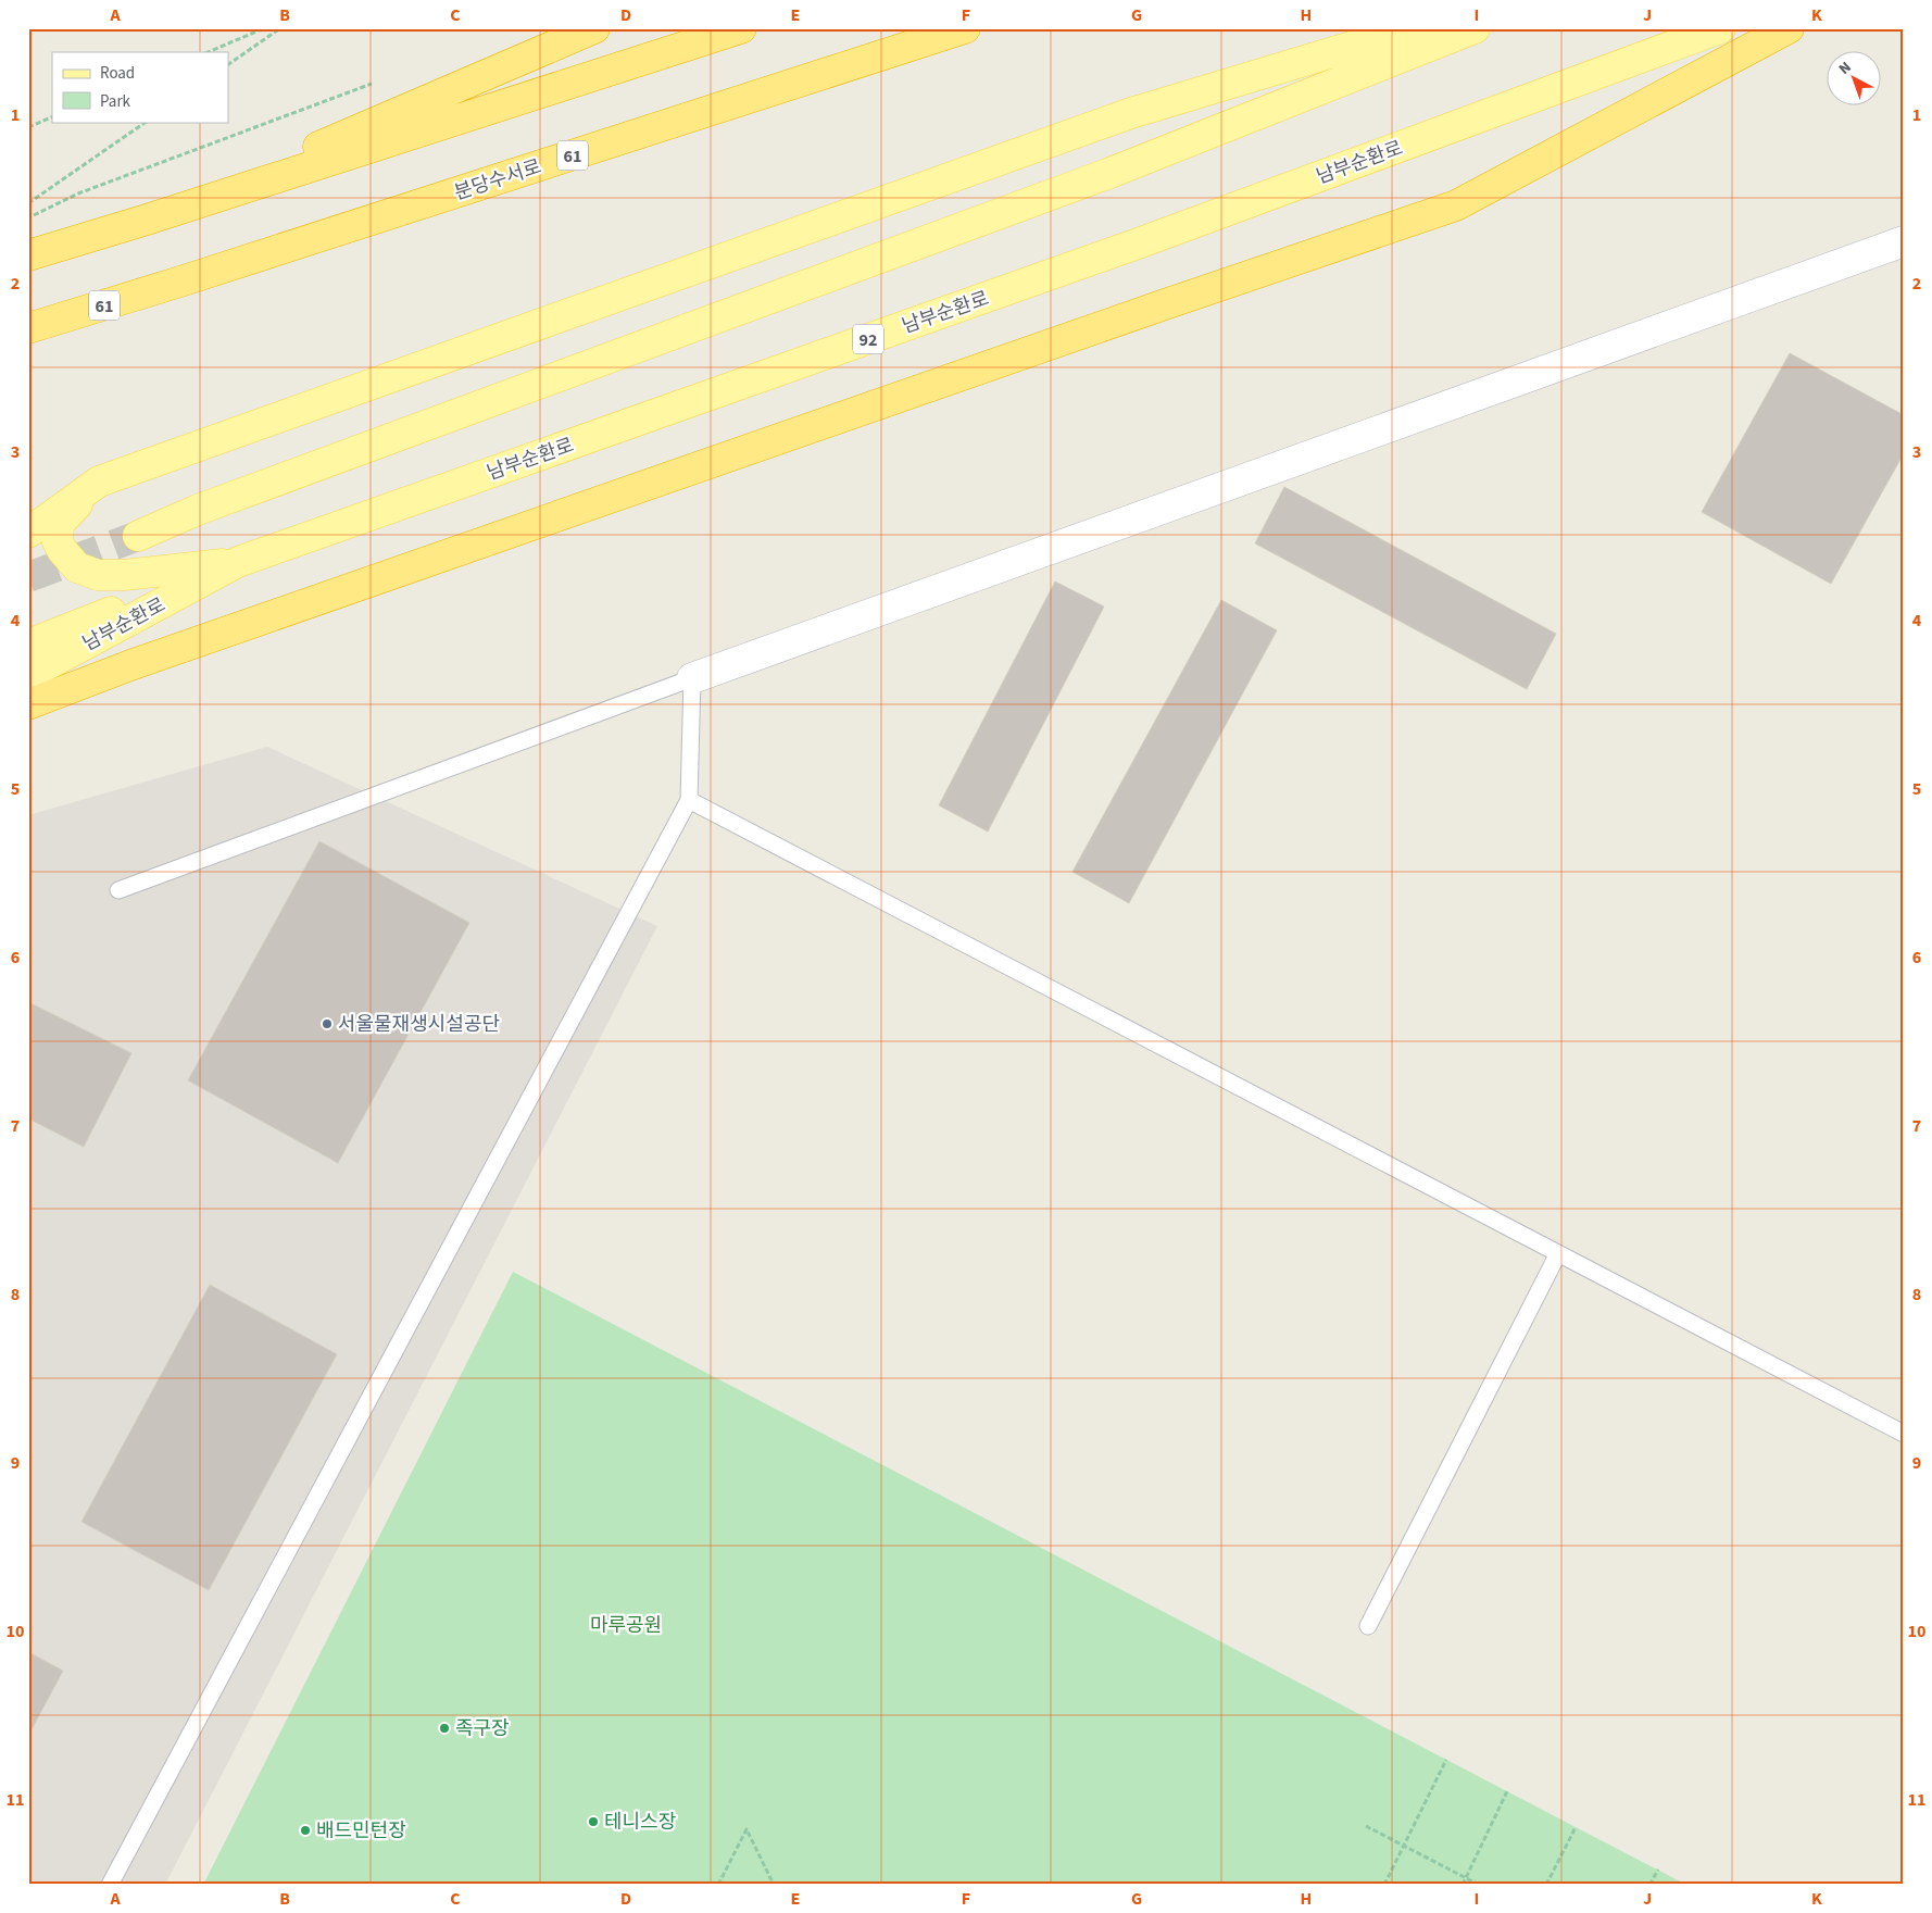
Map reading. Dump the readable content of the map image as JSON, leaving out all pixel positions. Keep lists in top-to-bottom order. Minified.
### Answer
{"streets":{"highway":["61","분당수서로"],"main road":["남부순환로","92"]},"parks":["마루공원"],"places":["서울물재생시설공단","족구장","테니스장","배드민턴장"],"legend":["Road","Park"],"north":"top left","grid":{"columns":["A","B","C","D","E","F","G","H","I","J","K"],"rows":["1","2","3","4","5","6","7","8","9","10","11"]}}
